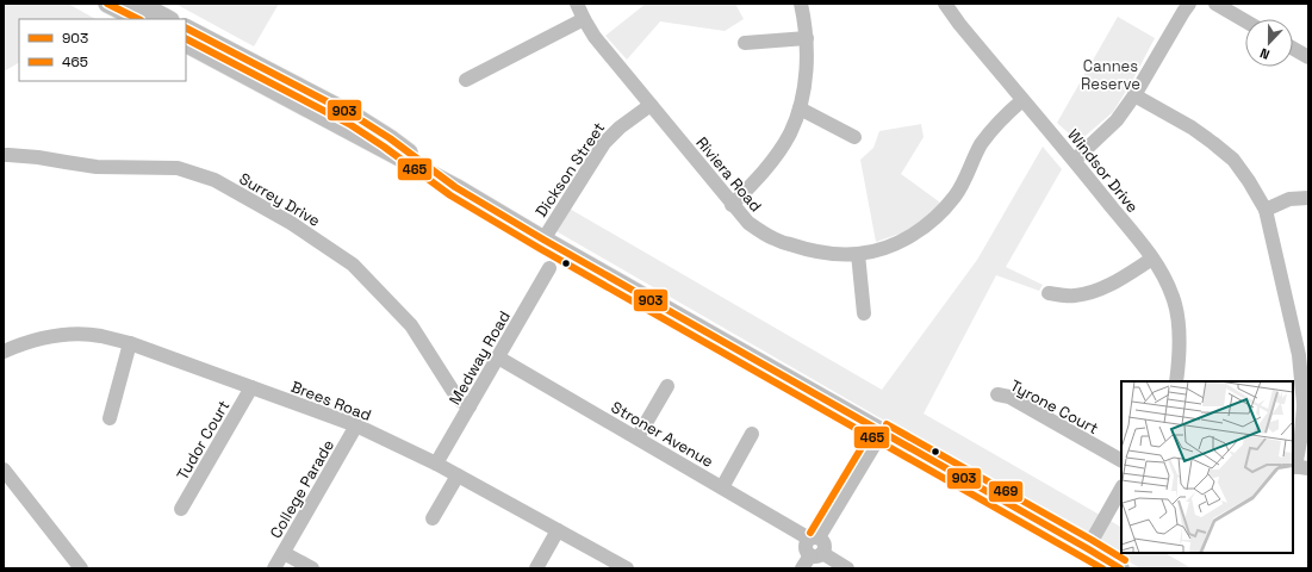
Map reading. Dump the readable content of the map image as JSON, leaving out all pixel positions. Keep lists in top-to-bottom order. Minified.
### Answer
{"streets":{"street":["Dickson Street","Windsor Drive","Riviera Road","Surrey Drive","Medway Road","Brees Road","Tyrone Court","Stroner Avenue","Tudor Court","College Parade"]},"crossings":[["Dickson Street","Riviera Road"],["Windsor Drive","Riviera Road"],["Surrey Drive","Medway Road"],["Medway Road","Brees Road"],["Medway Road","Stroner Avenue"],["Brees Road","Tudor Court"],["Brees Road","College Parade"]],"parks":["Cannes Reserve"],"lines":["transit line 903","transit line 465","transit line 469"],"legend":["903","465"],"north":"bottom"}
